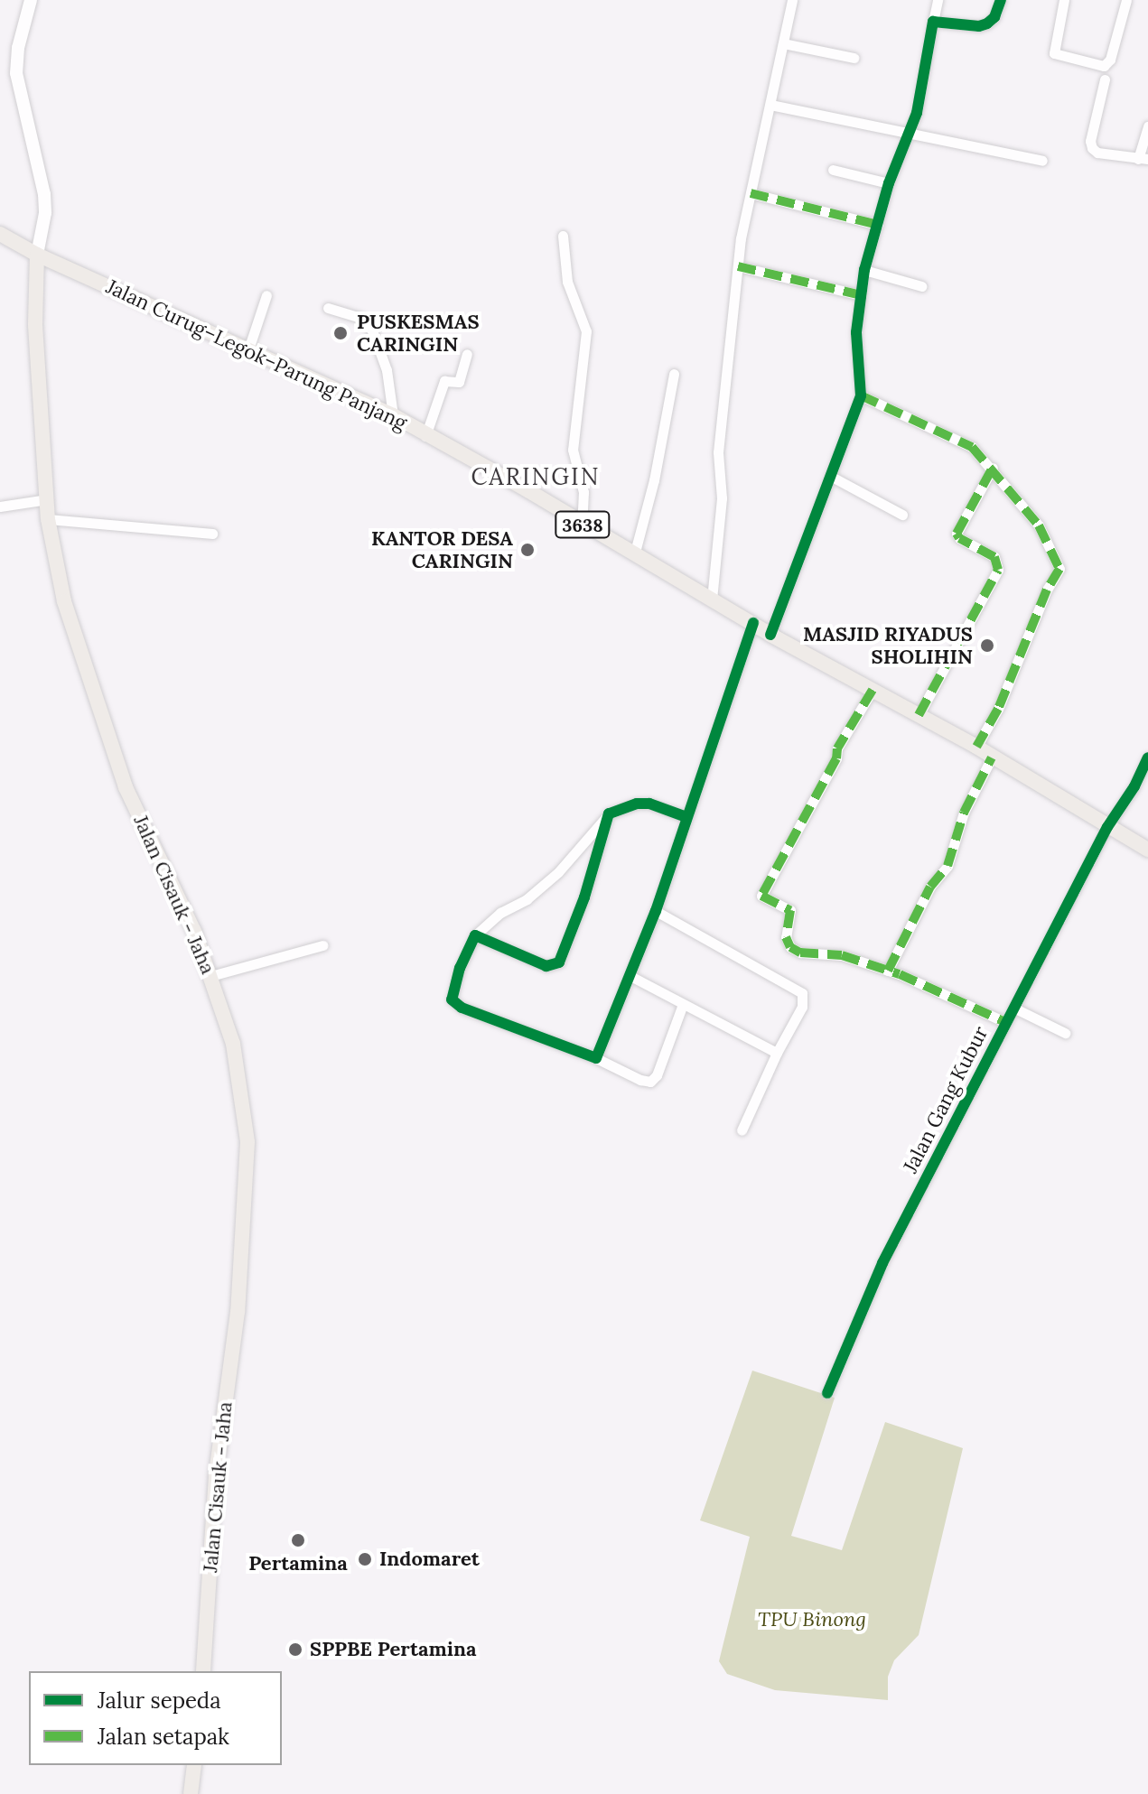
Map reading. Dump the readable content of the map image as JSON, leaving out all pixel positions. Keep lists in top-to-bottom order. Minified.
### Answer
{"streets":{"main road":["Jalan Curug–Legok–Parung Panjang","3638","Jalan Cisauk - Jaha"],"street":["Jalan Gang Kubur"]},"crossings":[["Jalan Curug–Legok–Parung Panjang","Jalan Cisauk - Jaha"],["Jalan Curug–Legok–Parung Panjang","Jalan Gang Kubur"]],"districts":["CARINGIN"],"parks":["TPU Binong"],"places":["PUSKESMAS CARINGIN","KANTOR DESA CARINGIN","MASJID RIYADUS SHOLIHIN","Pertamina","Indomaret","SPPBE Pertamina"],"legend":["Jalur sepeda","Jalan setapak"]}
